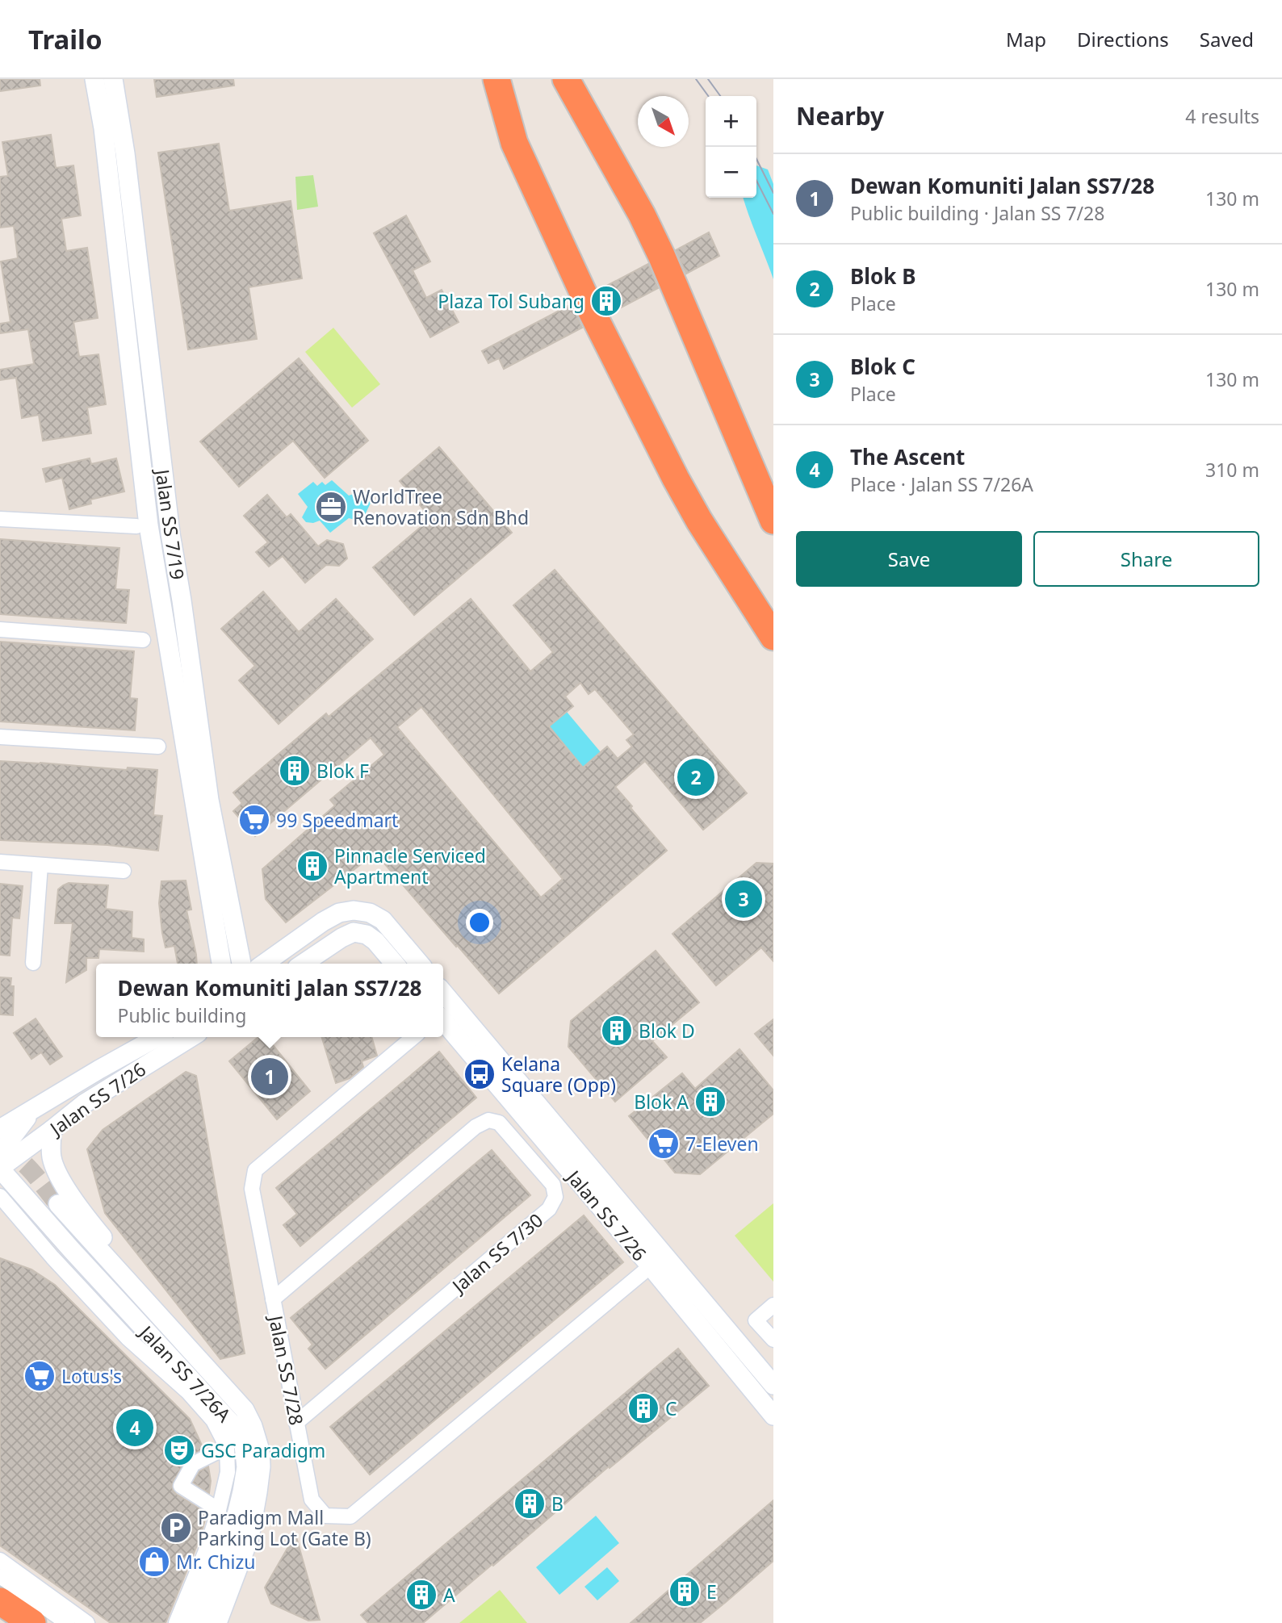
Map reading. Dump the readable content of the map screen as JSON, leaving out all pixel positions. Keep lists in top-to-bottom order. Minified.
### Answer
{"streets":{"street":["Jalan SS 7/19","Jalan SS 7/26","Jalan SS 7/30","Jalan SS 7/28","Jalan SS 7/26A"]},"crossings":[["Jalan SS 7/26","Jalan SS 7/28"],["Jalan SS 7/26","Jalan SS 7/26A"],["Jalan SS 7/30","Jalan SS 7/28"]],"places":{"building":["Plaza Tol Subang","Blok F","Pinnacle Serviced Apartment","Blok D","Blok A","C","B","E","A"],"office":["WorldTree Renovation Sdn Bhd"],"supermarket":["99 Speedmart","7-Eleven","Lotus's"],"bus stop":["Kelana Square (Opp)"],"theatre":["GSC Paradigm"],"parking":["Paradigm Mall Parking Lot (Gate B)"],"shop":["Mr. Chizu"]},"north":"bottom right","page":{"header":"Trailo","nav":["Map","Directions","Saved"],"heading":["Nearby","4 results"],"map_buttons":["+","−"],"list":[{"mark":"1","name":"Dewan Komuniti Jalan SS7/28","note":"Public building · Jalan SS 7/28","value":"130 m"},{"mark":"2","name":"Blok B","note":"Place","value":"130 m"},{"mark":"3","name":"Blok C","note":"Place","value":"130 m"},{"mark":"4","name":"The Ascent","note":"Place · Jalan SS 7/26A","value":"310 m"}],"buttons":["Save","Share"],"pins":["2","3","1","4"],"popup":["Dewan Komuniti Jalan SS7/28","Public building"]}}
